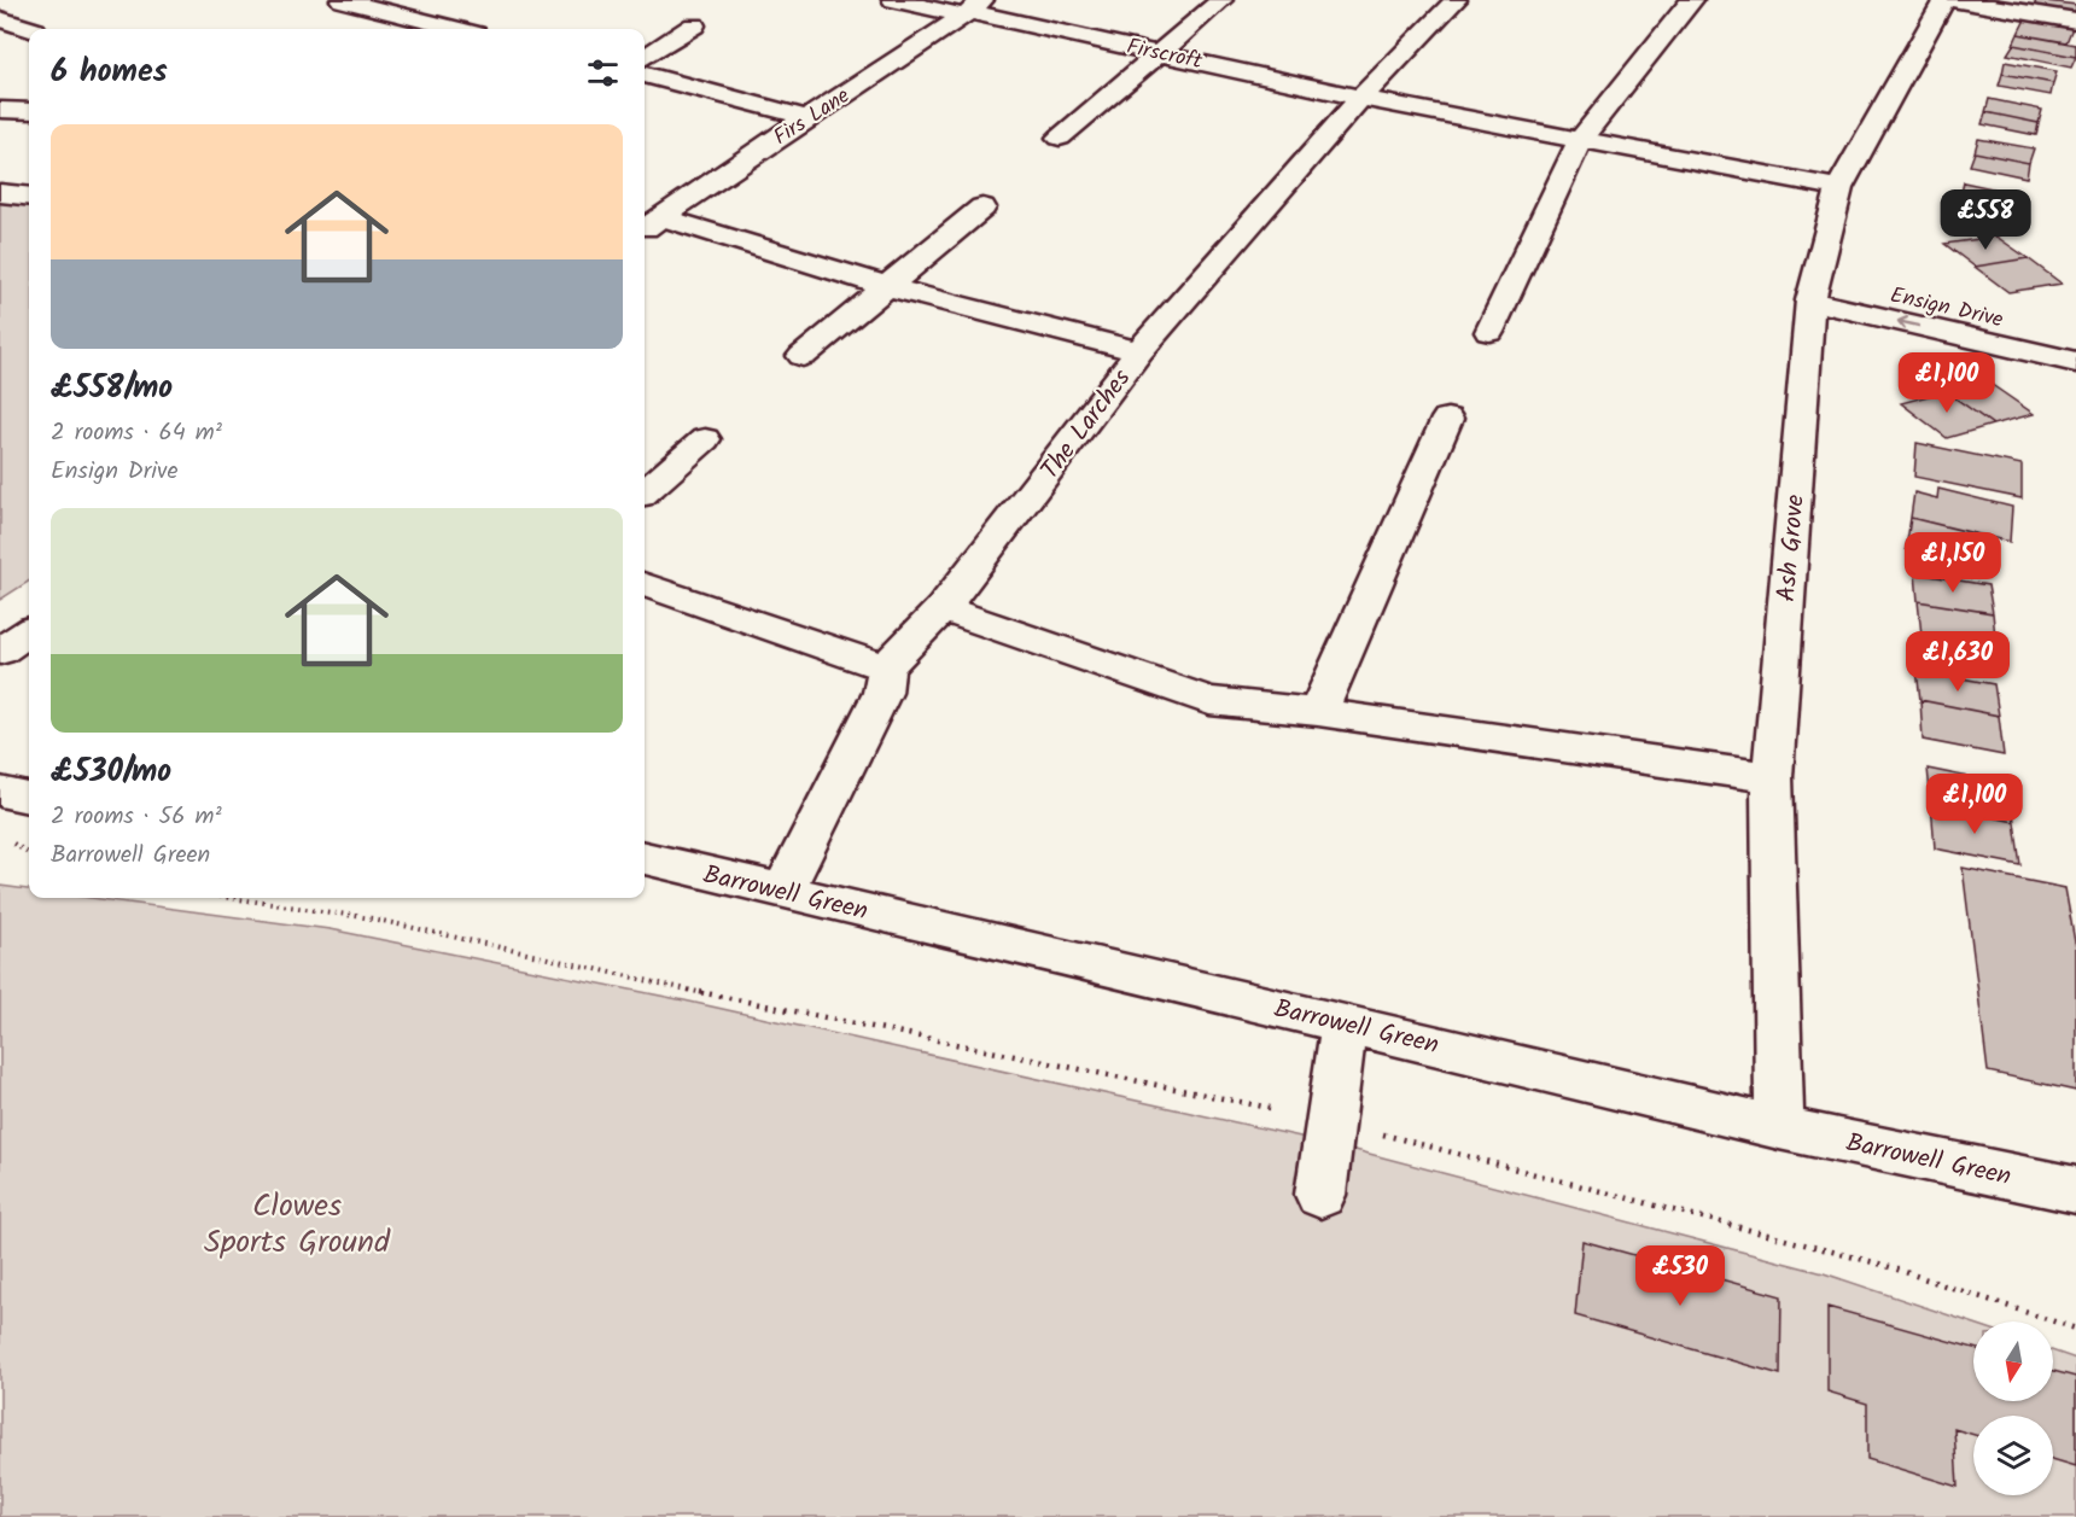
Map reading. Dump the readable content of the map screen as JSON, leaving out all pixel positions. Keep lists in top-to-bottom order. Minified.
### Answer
{"streets":{"street":["Firscroft","Firs Lane","Ensign Drive","The Larches","Ash Grove","Barrowell Green"]},"crossings":[["Firscroft","Firs Lane"],["Firscroft","The Larches"],["Firscroft","Ash Grove"],["Ensign Drive","Ash Grove"],["Ash Grove","Barrowell Green"]],"parks":["Clowes Sports Ground"],"north":"bottom","page":{"heading":"6 homes","list":[{"name":"£558/mo","note":"2 rooms · 64 m² · Ensign Drive"},{"name":"£530/mo","note":"2 rooms · 56 m² · Barrowell Green"}],"price":["£558","£1,100","£1,150","£1,630","£1,100","£530"]}}
